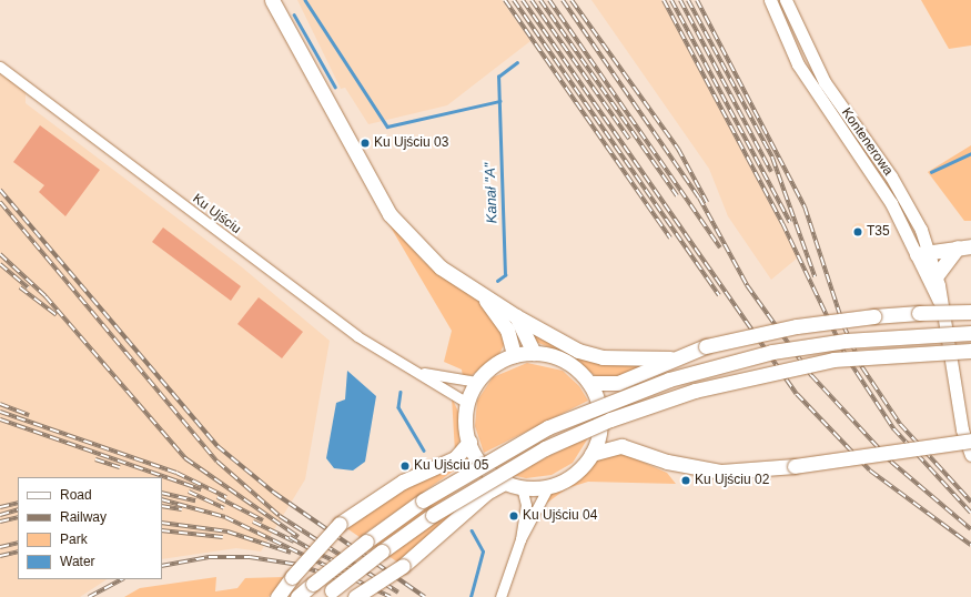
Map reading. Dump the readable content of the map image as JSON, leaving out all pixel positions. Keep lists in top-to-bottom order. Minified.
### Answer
{"streets":{"main road":["Kontenerowa"],"street":["Ku Ujściu"]},"water":["Kanał \"A\""],"places":["Ku Ujściu 03","T35","Ku Ujściu 05","Ku Ujściu 02","Ku Ujściu 04"],"legend":["Road","Railway","Park","Water"]}
